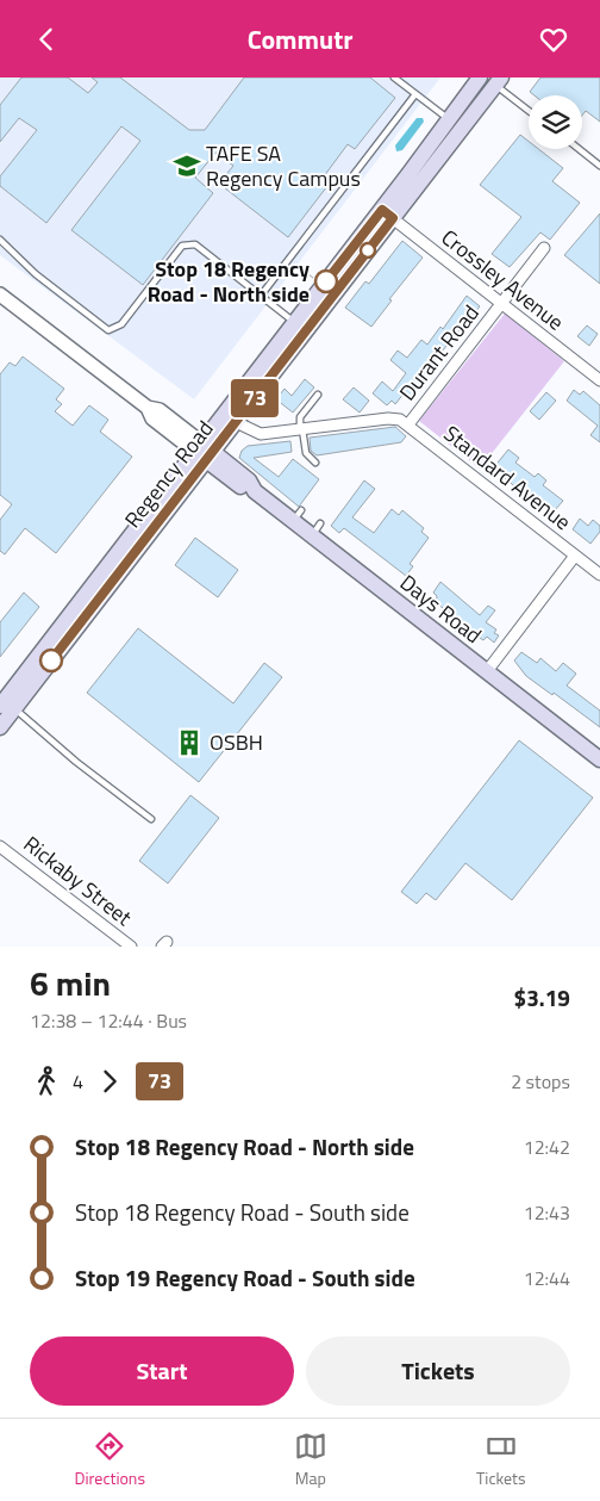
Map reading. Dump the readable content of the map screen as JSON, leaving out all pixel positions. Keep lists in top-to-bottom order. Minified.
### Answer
{"streets":{"main road":["Regency Road","Days Road"],"street":["Crossley Avenue","Durant Road","Standard Avenue","Rickaby Street"]},"crossings":[["Crossley Avenue","Durant Road"],["Crossley Avenue","Regency Road"],["Durant Road","Regency Road"],["Durant Road","Standard Avenue"],["Regency Road","Days Road"]],"places":{"school or university":["TAFE SA Regency Campus"],"other":["Stop 18 Regency Road - North side"],"building":["OSBH"]},"lines":["bus line 73"],"page":{"header":"Commutr","on_map":"73","heading":["6 min","12:38 – 12:44 · Bus","$3.19"],"legs":["4","73","2 stops"],"list":[{"name":"Stop 18 Regency Road - North side","value":"12:42"},{"name":"Stop 18 Regency Road - South side","value":"12:43"},{"name":"Stop 19 Regency Road - South side","value":"12:44"}],"buttons":["Start","Tickets"],"tabs":["Directions","Map","Tickets"]}}
